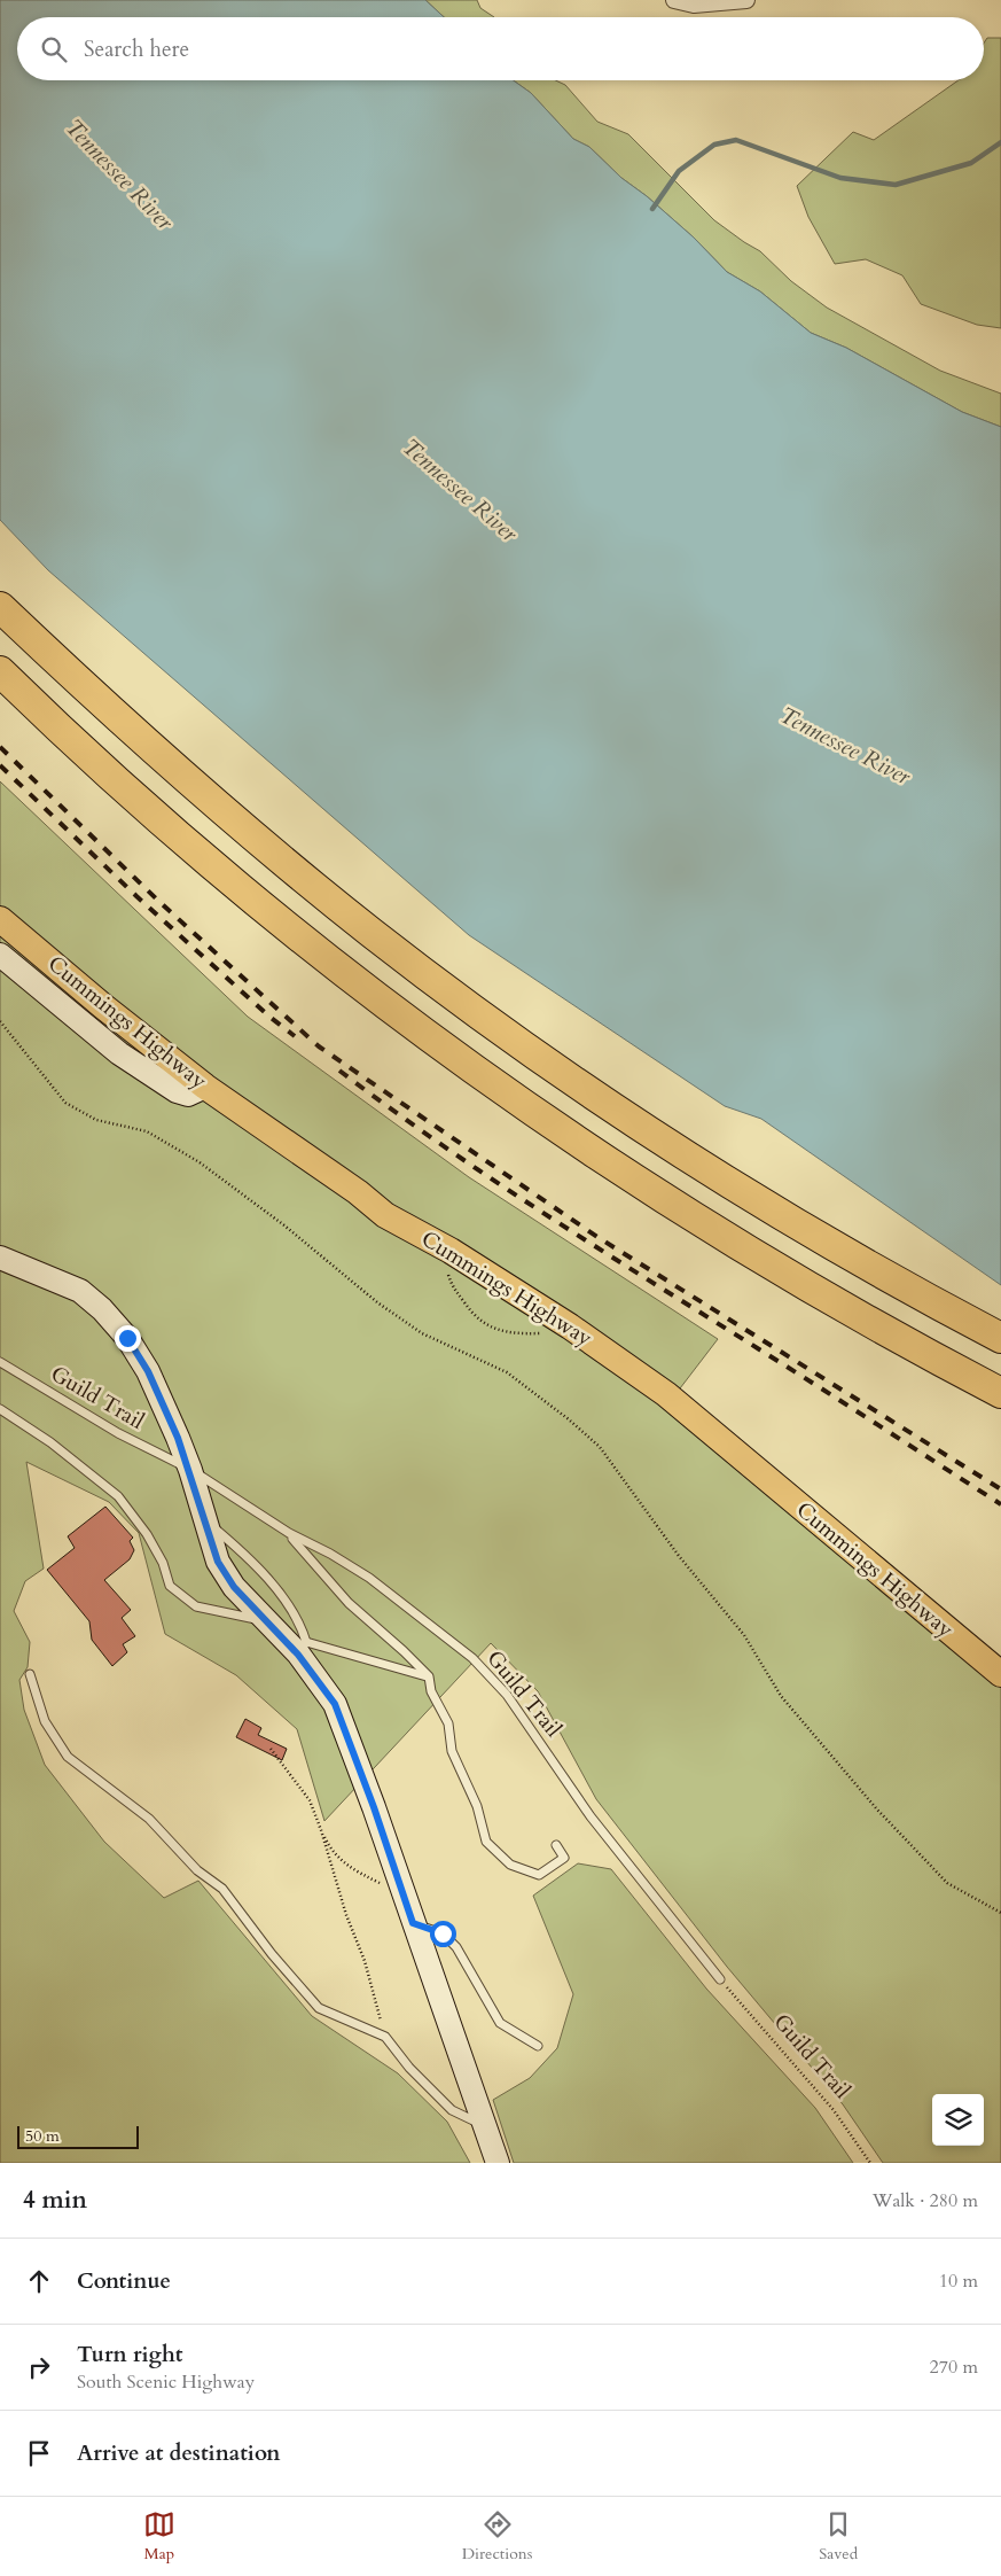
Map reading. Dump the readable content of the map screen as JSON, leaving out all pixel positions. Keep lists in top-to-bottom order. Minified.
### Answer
{"streets":{"main road":["Cummings Highway"],"lane":["Guild Trail"]},"water":["Tennessee River"],"scale_bar":"50 m","page":{"search":"Search here","scale":"50 m","heading":["4 min","Walk · 280 m"],"list":[["Continue","10 m"],["Turn right","South Scenic Highway","270 m"],"Arrive at destination"],"nav":["Map","Directions","Saved"]}}
